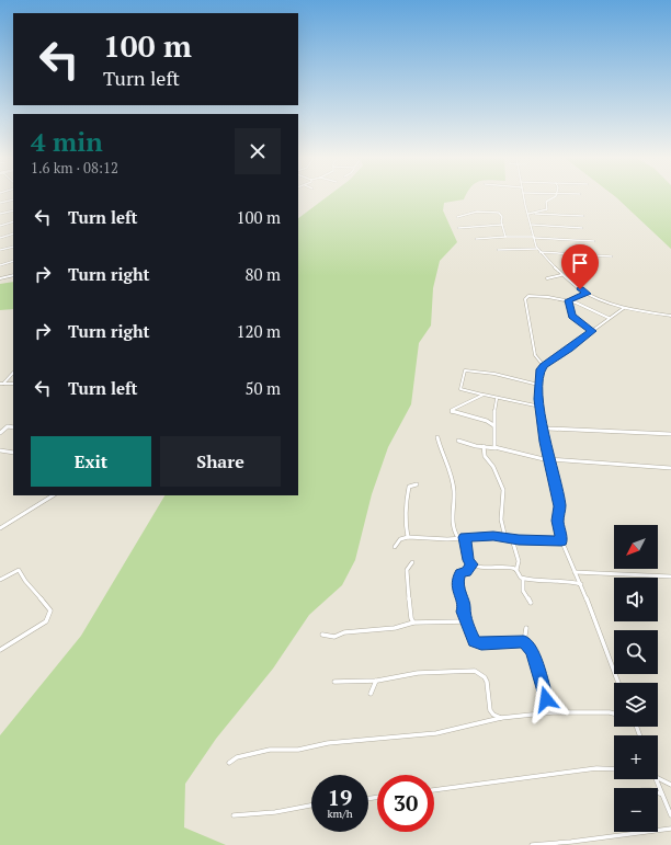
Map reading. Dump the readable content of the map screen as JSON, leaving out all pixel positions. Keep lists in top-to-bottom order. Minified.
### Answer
{"north":"bottom left","page":{"turn":["100 m","Turn left"],"heading":["4 min","1.6 km · 08:12"],"list":[{"name":"Turn left","value":"100 m"},{"name":"Turn right","value":"80 m"},{"name":"Turn right","value":"120 m"},{"name":"Turn left","value":"50 m"}],"buttons":["Exit","Share"],"map_buttons":["+","−"],"speed":"19 km/h","limit":"30"}}
